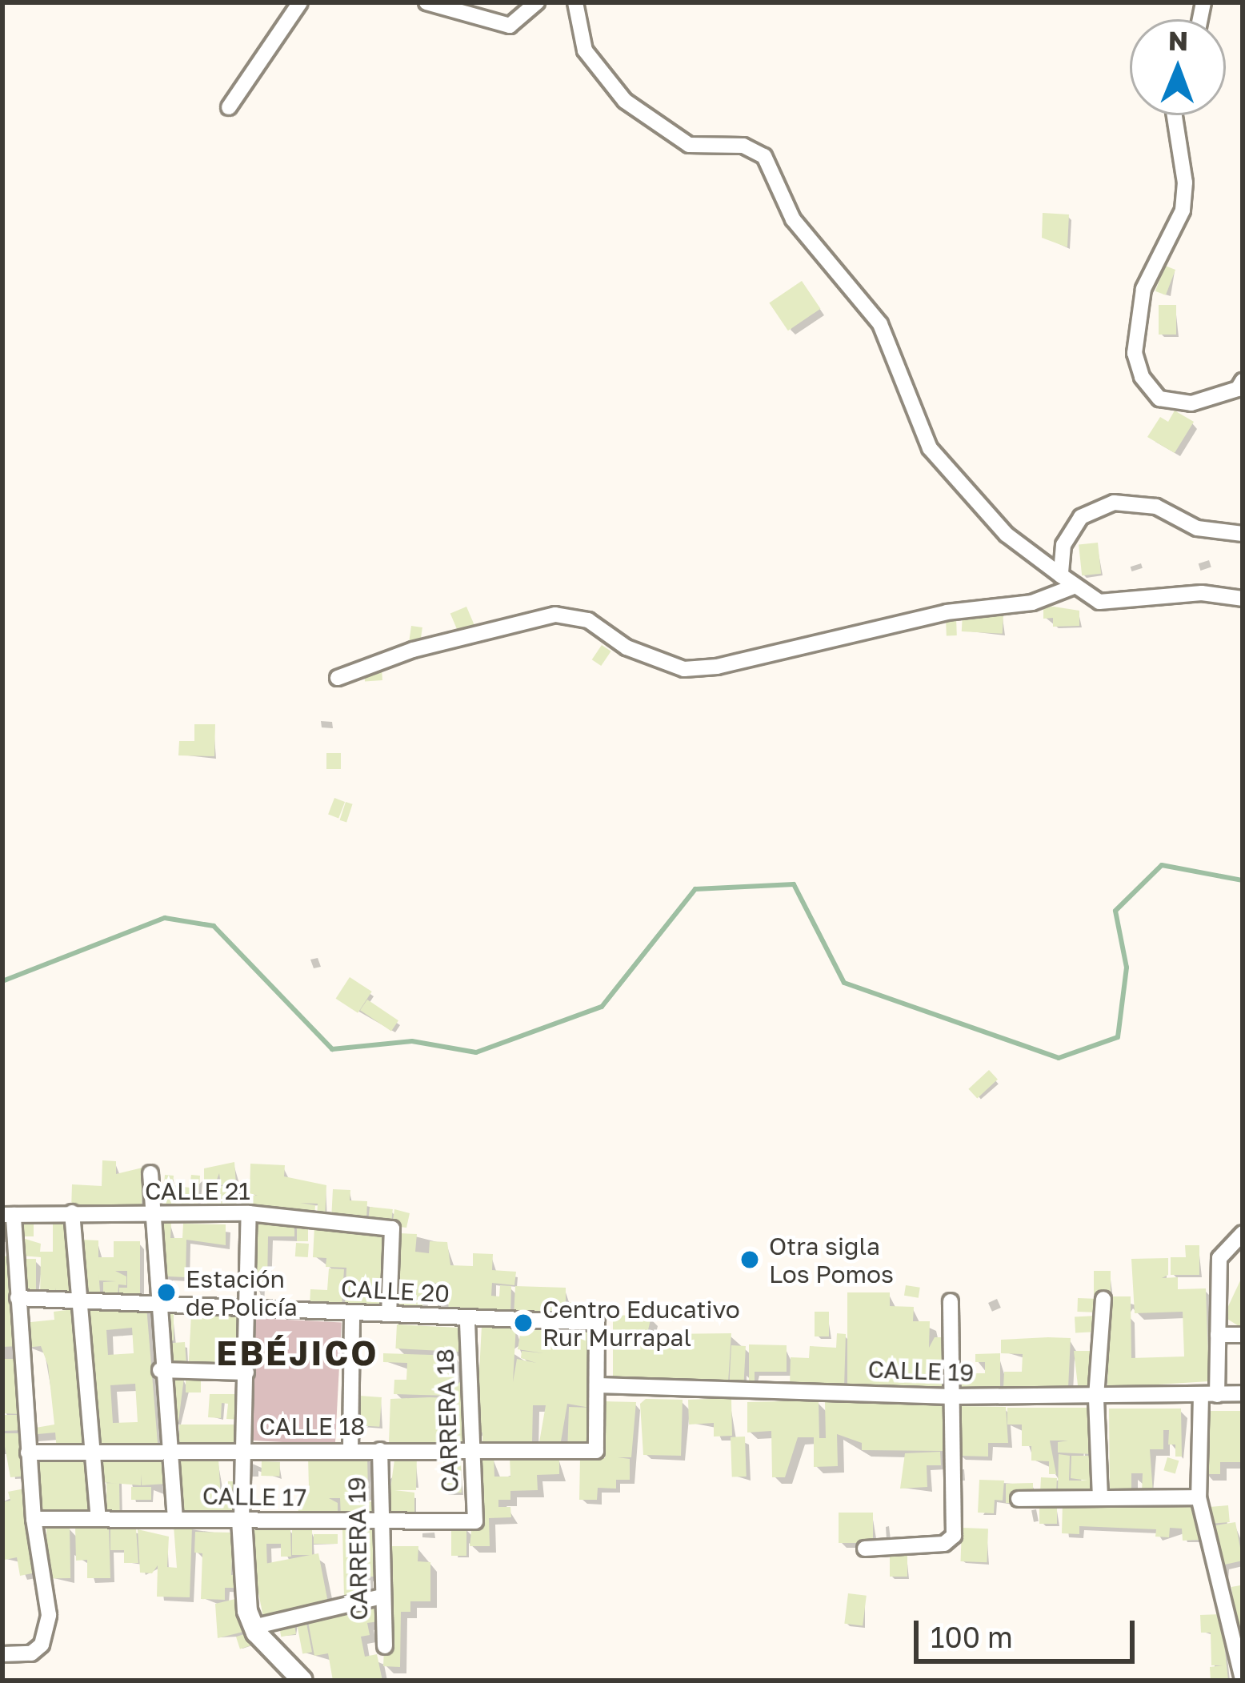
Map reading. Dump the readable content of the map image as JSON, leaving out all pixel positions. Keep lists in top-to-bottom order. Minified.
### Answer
{"streets":{"street":["CALLE 21","CALLE 20","CALLE 19","CARRERA 18","CALLE 18","CALLE 17","CARRERA 19"]},"crossings":[["CALLE 21","CALLE 20"],["CALLE 20","CALLE 19"],["CALLE 20","CARRERA 18"],["CALLE 20","CALLE 18"],["CALLE 20","CARRERA 19"],["CALLE 19","CALLE 18"],["CARRERA 18","CALLE 18"],["CARRERA 18","CALLE 17"],["CALLE 18","CARRERA 19"],["CALLE 17","CARRERA 19"]],"districts":["EBÉJICO"],"places":["Otra sigla Los Pomos","Estación de Policía","Centro Educativo Rur Murrapal"],"scale_bar":"100 m","north":"top"}
